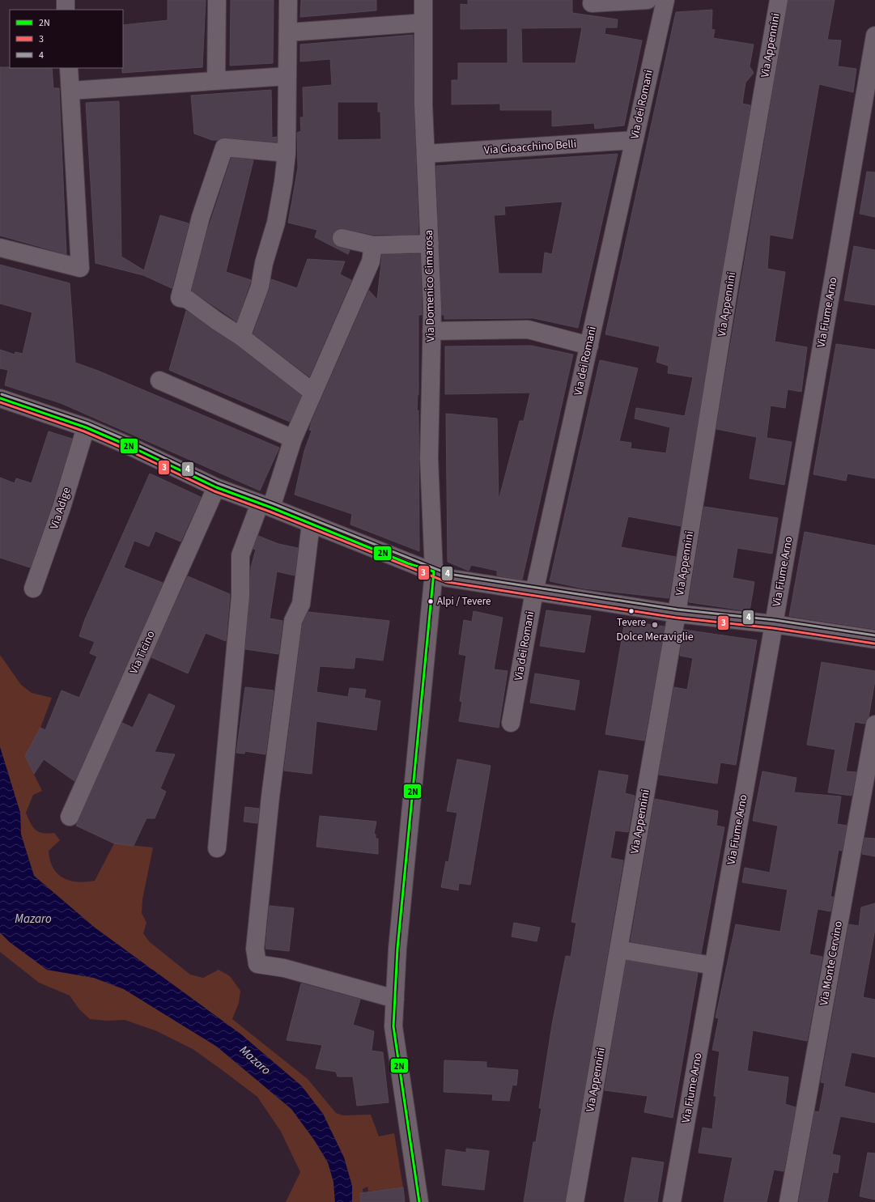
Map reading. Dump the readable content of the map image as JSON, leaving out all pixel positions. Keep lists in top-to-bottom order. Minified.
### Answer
{"streets":{"street":["Via Appennini","Via dei Romani","Via Gioacchino Belli","Via Domenico Cimarosa","Via Fiume Arno","Via Adige","Via Ticino","Via Monte Cervino"]},"crossings":[["Via dei Romani","Via Gioacchino Belli"],["Via Gioacchino Belli","Via Domenico Cimarosa"]],"water":["Mazaro"],"places":["Alpi / Tevere","Tevere","Dolce Meraviglie"],"lines":["transit line 4","transit line 2N","transit line 3"],"legend":["2N","3","4"]}
